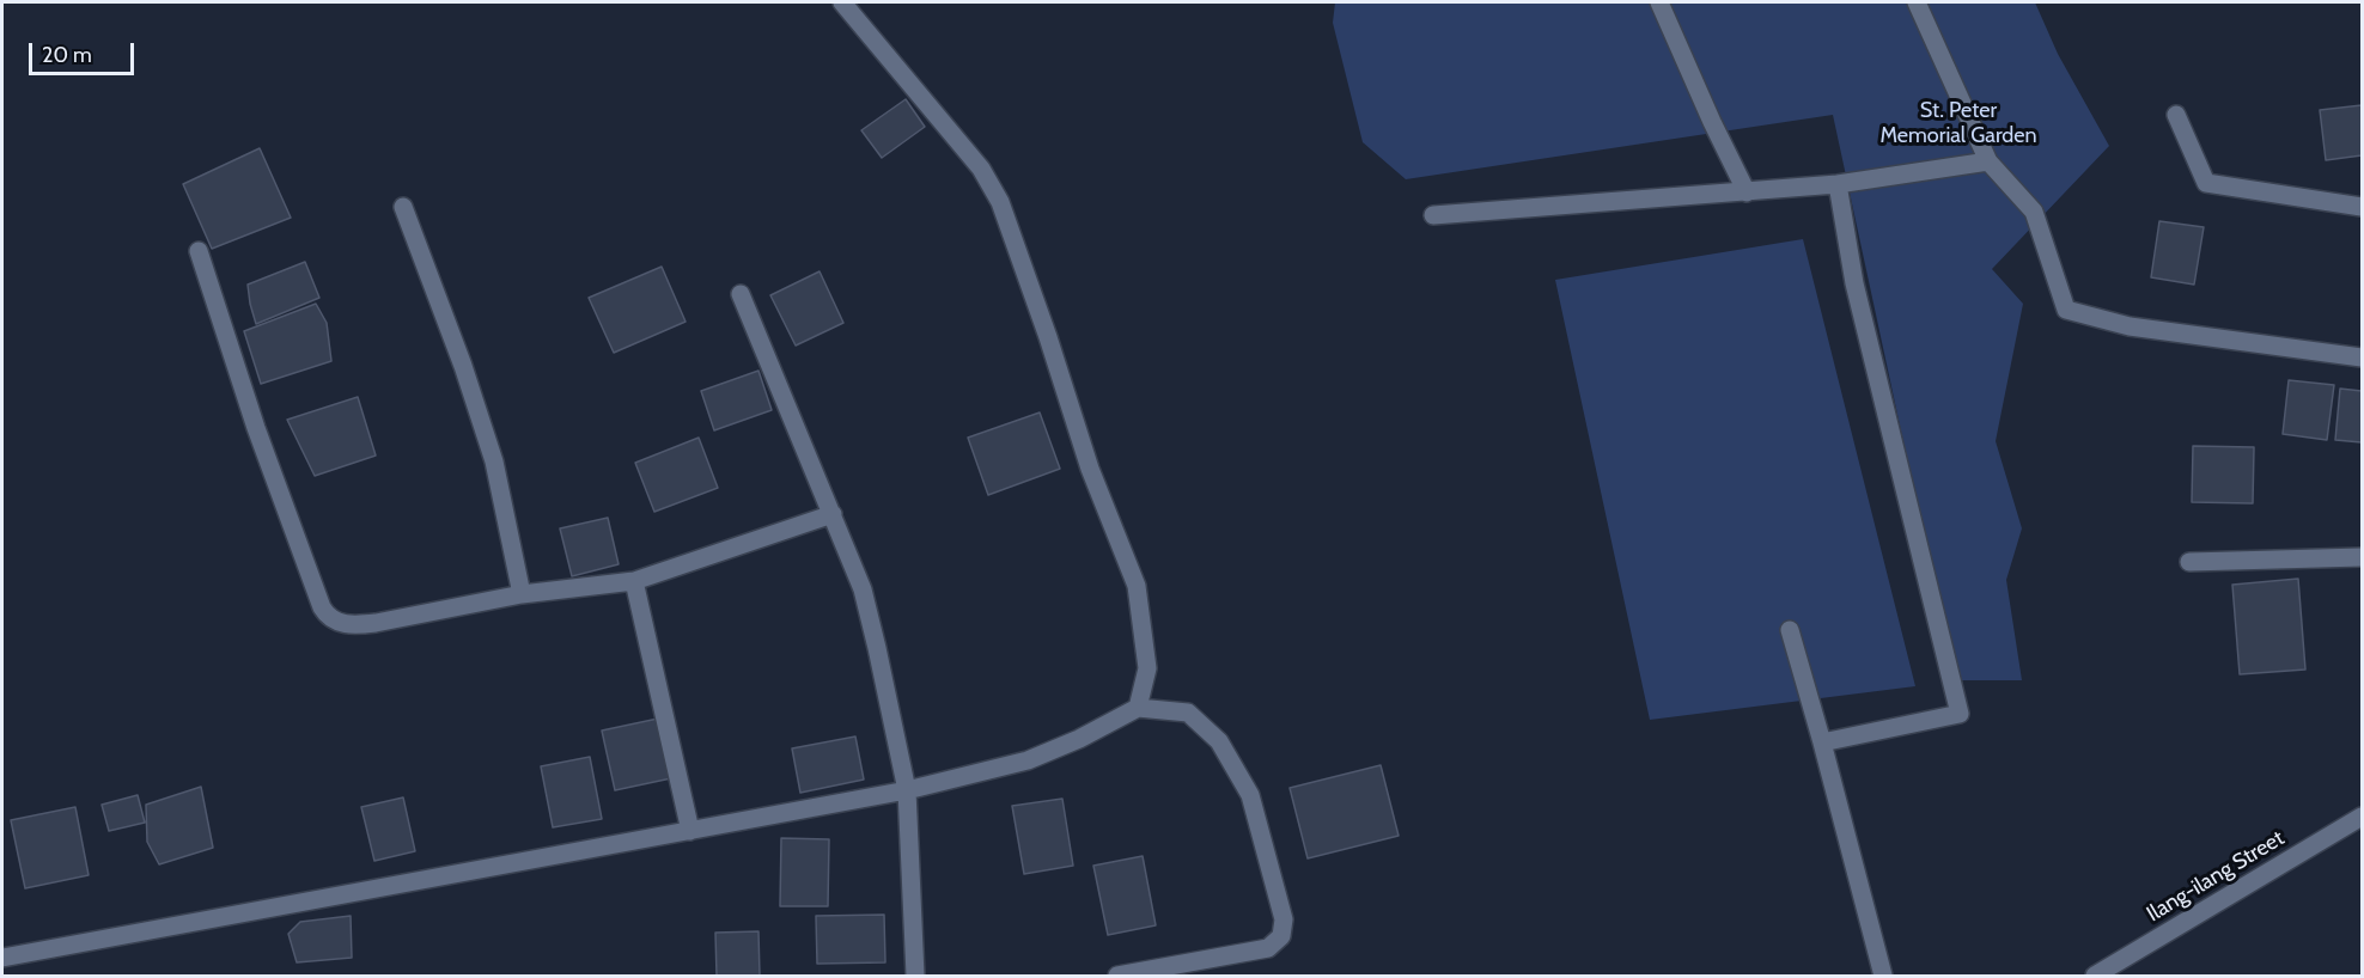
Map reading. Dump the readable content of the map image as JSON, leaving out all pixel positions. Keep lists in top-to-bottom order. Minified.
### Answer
{"streets":{"street":["Ilang-ilang Street"]},"parks":["St. Peter Memorial Garden"],"scale_bar":"20 m"}
